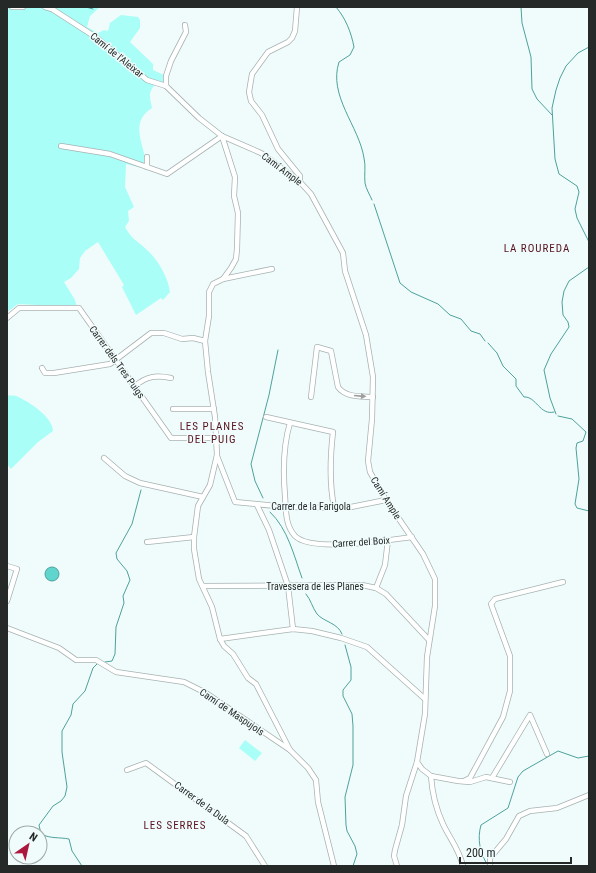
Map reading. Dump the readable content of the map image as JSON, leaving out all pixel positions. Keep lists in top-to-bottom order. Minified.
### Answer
{"streets":{"street":["Camí de l'Aleixar","Camí Ample","Carrer dels Tres Puigs","Carrer de la Farigola","Carrer del Boix","Travessera de les Planes","Camí de Maspujols","Carrer de la Dula"]},"crossings":[["Camí de l'Aleixar","Camí Ample"],["Camí Ample","Carrer de la Farigola"],["Camí Ample","Carrer del Boix"],["Camí Ample","Travessera de les Planes"],["Carrer de la Farigola","Carrer del Boix"]],"districts":["LA ROUREDA","LES PLANES DEL PUIG","LES SERRES"],"scale_bar":"200 m","north":"top right"}
